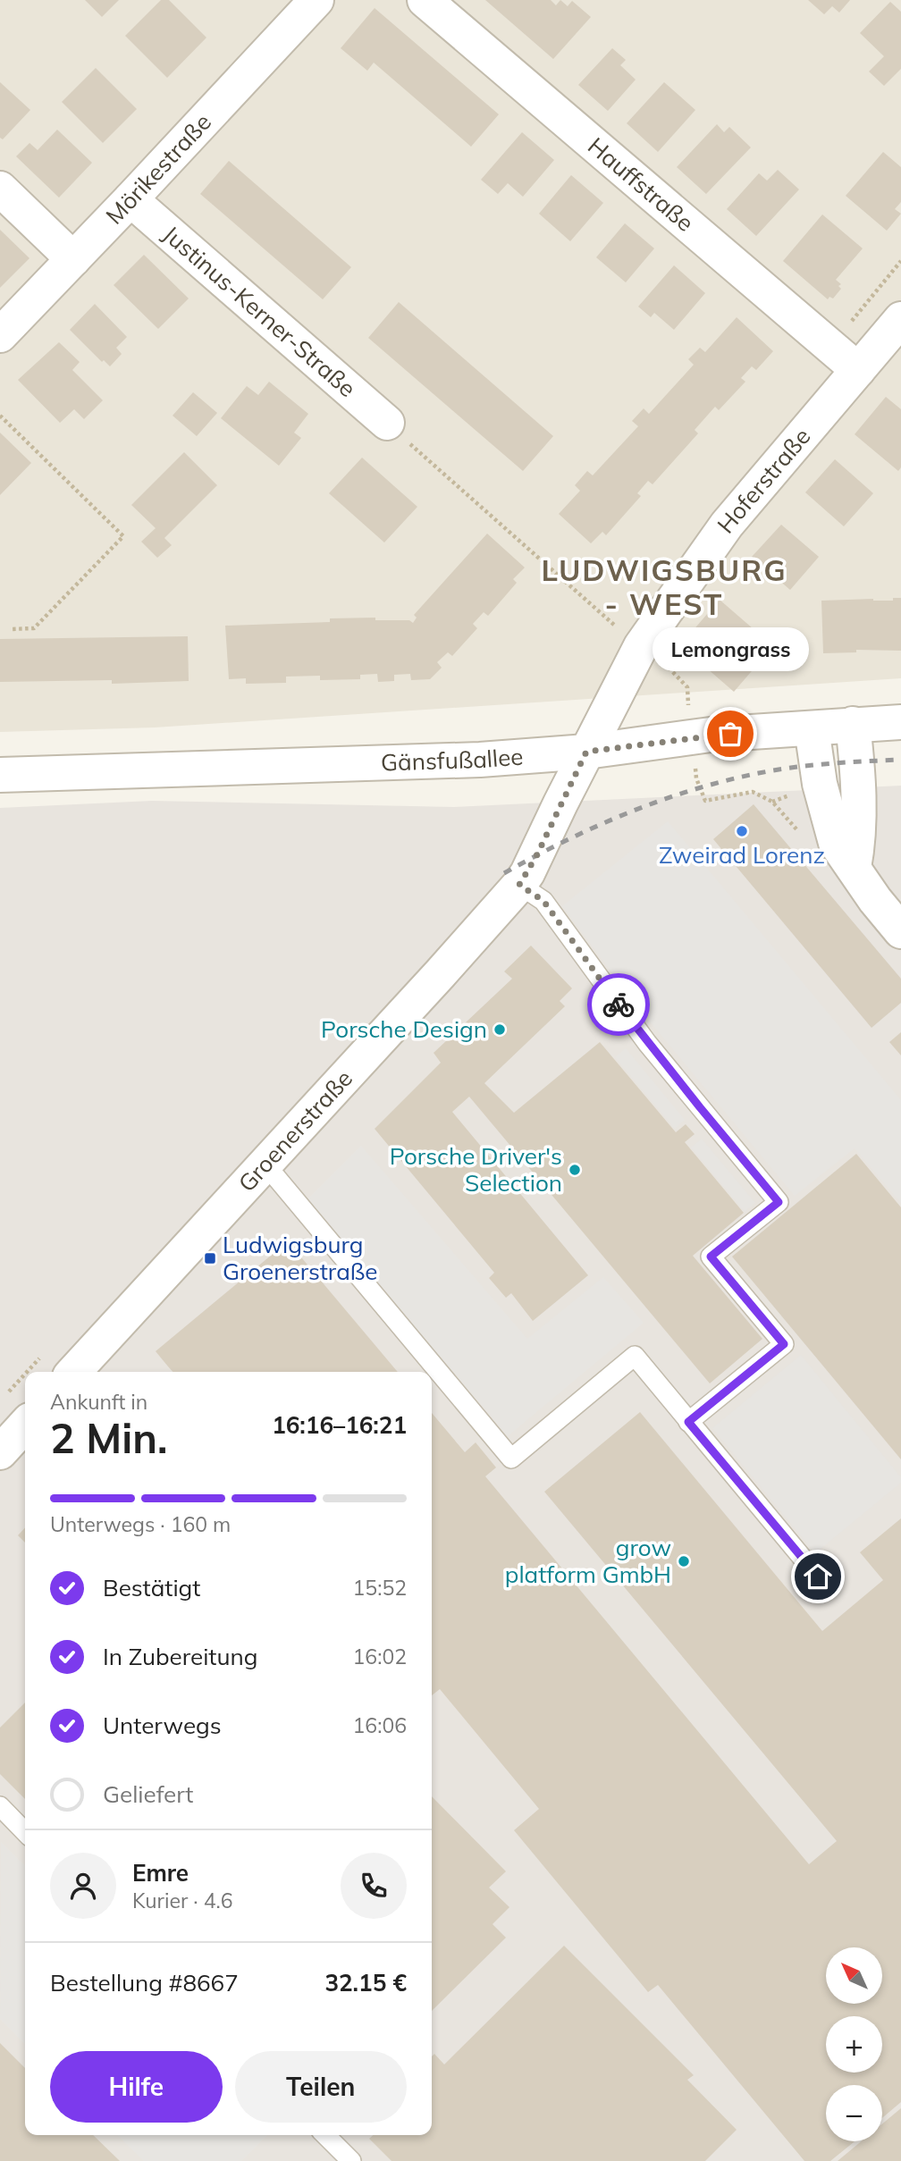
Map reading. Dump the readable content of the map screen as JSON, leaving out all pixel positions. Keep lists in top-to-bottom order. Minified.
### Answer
{"streets":{"street":["Mörikestraße","Hauffstraße","Justinus-Kerner-Straße","Hoferstraße","Gänsfußallee","Groenerstraße"]},"crossings":[["Mörikestraße","Justinus-Kerner-Straße"],["Hauffstraße","Hoferstraße"],["Hoferstraße","Gänsfußallee"],["Hoferstraße","Groenerstraße"],["Gänsfußallee","Groenerstraße"]],"districts":["LUDWIGSBURG - WEST"],"places":{"other":["Lemongrass","Zweirad Lorenz","Porsche Design","Porsche Driver's Selection","grow platform GmbH"],"transit":["Ludwigsburg Groenerstraße"]},"north":"top left","page":{"bubble":"Lemongrass","heading":["2 Min.","Ankunft in","16:16–16:21"],"panel":["Emre","Kurier · 4.6","Bestellung #8667","32.15 €"],"bar":"Unterwegs · 160 m","list":[["Bestätigt","15:52"],["In Zubereitung","16:02"],["Unterwegs","16:06"],"Geliefert"],"map_buttons":["+","−"],"buttons":["Hilfe","Teilen"]}}
